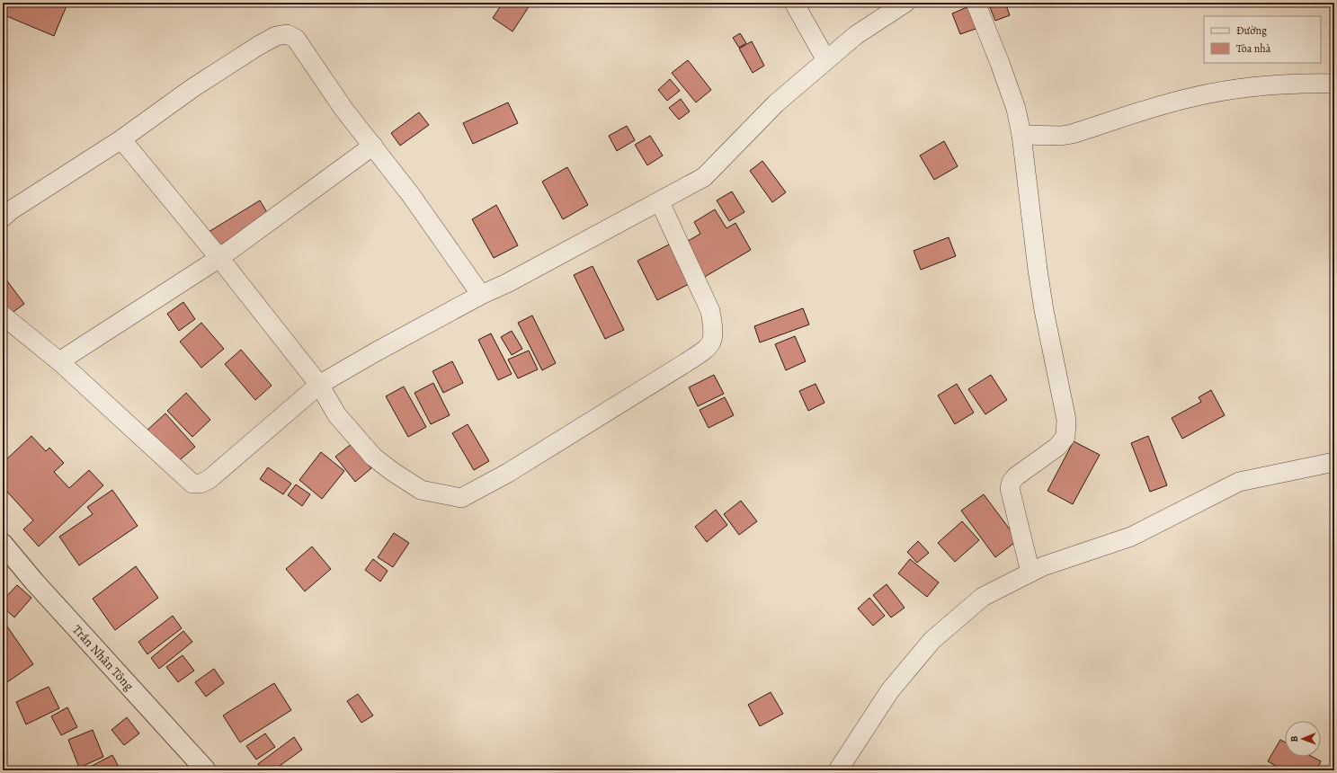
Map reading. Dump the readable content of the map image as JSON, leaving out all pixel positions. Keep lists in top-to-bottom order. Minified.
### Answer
{"streets":{"street":["Trần Nhân Tông"]},"legend":["Đường","Tòa nhà"],"north":"left"}
